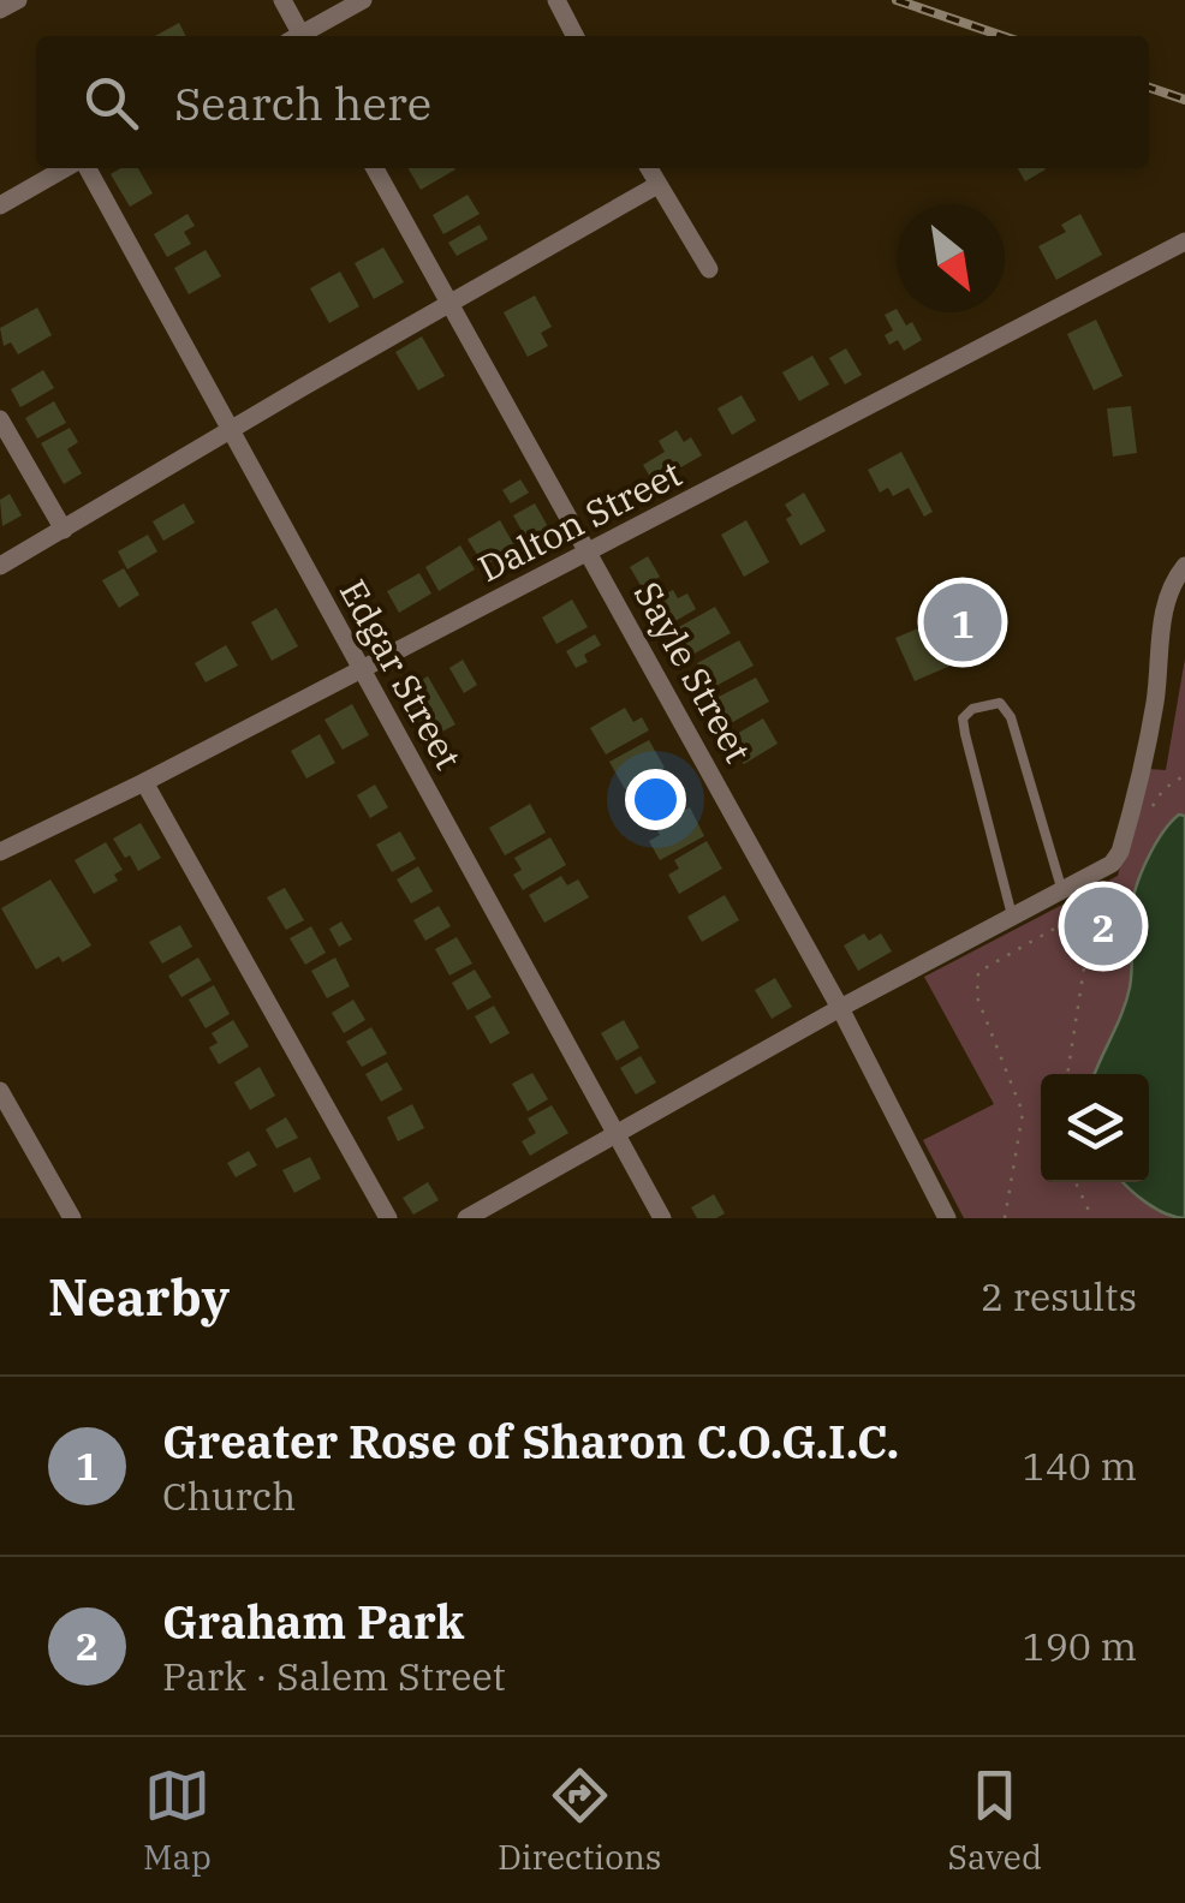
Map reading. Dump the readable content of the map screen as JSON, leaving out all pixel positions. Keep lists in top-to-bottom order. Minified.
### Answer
{"streets":{"street":["Dalton Street","Sayle Street","Edgar Street"]},"crossings":[["Dalton Street","Sayle Street"],["Dalton Street","Edgar Street"]],"north":"bottom right","page":{"search":"Search here","pins":["1","2"],"heading":["Nearby","2 results"],"list":[{"mark":"1","name":"Greater Rose of Sharon C.O.G.I.C.","note":"Church","value":"140 m"},{"mark":"2","name":"Graham Park","note":"Park · Salem Street","value":"190 m"}],"nav":["Map","Directions","Saved"]}}
